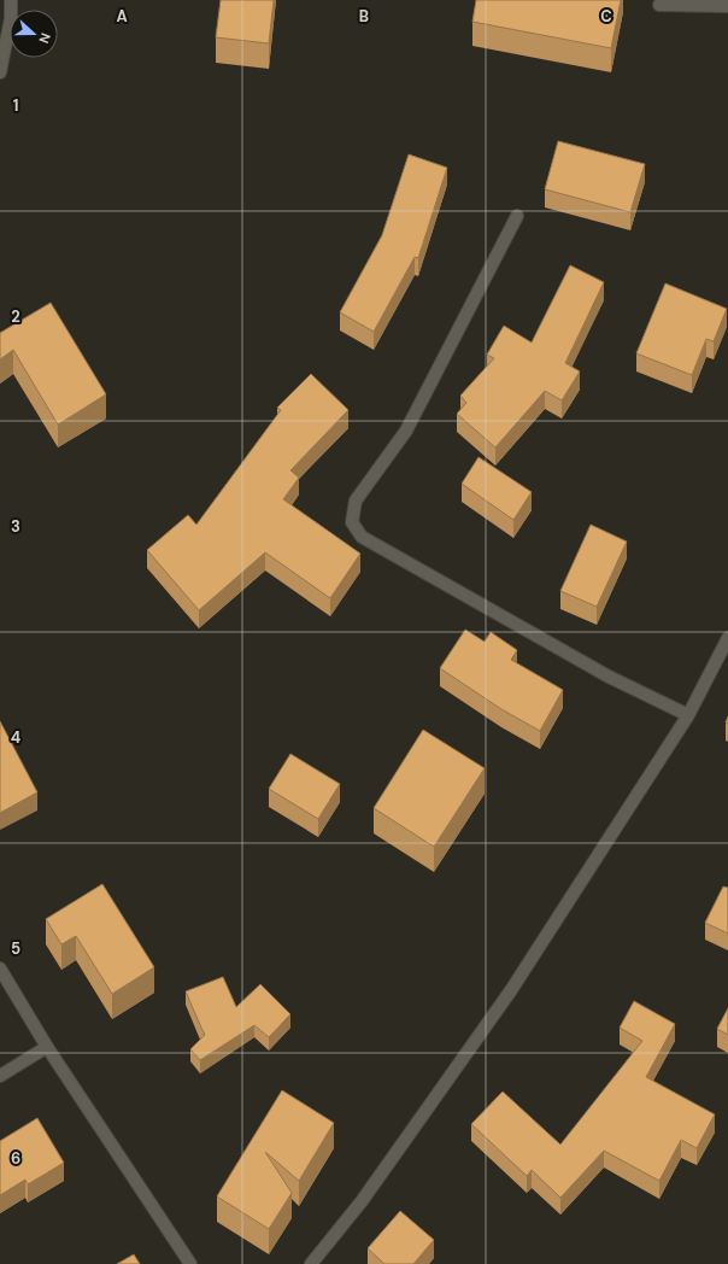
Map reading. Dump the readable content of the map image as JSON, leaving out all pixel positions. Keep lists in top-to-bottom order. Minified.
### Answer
{"north":"right","grid":{"columns":["A","B","C"],"rows":["1","2","3","4","5","6"]}}
